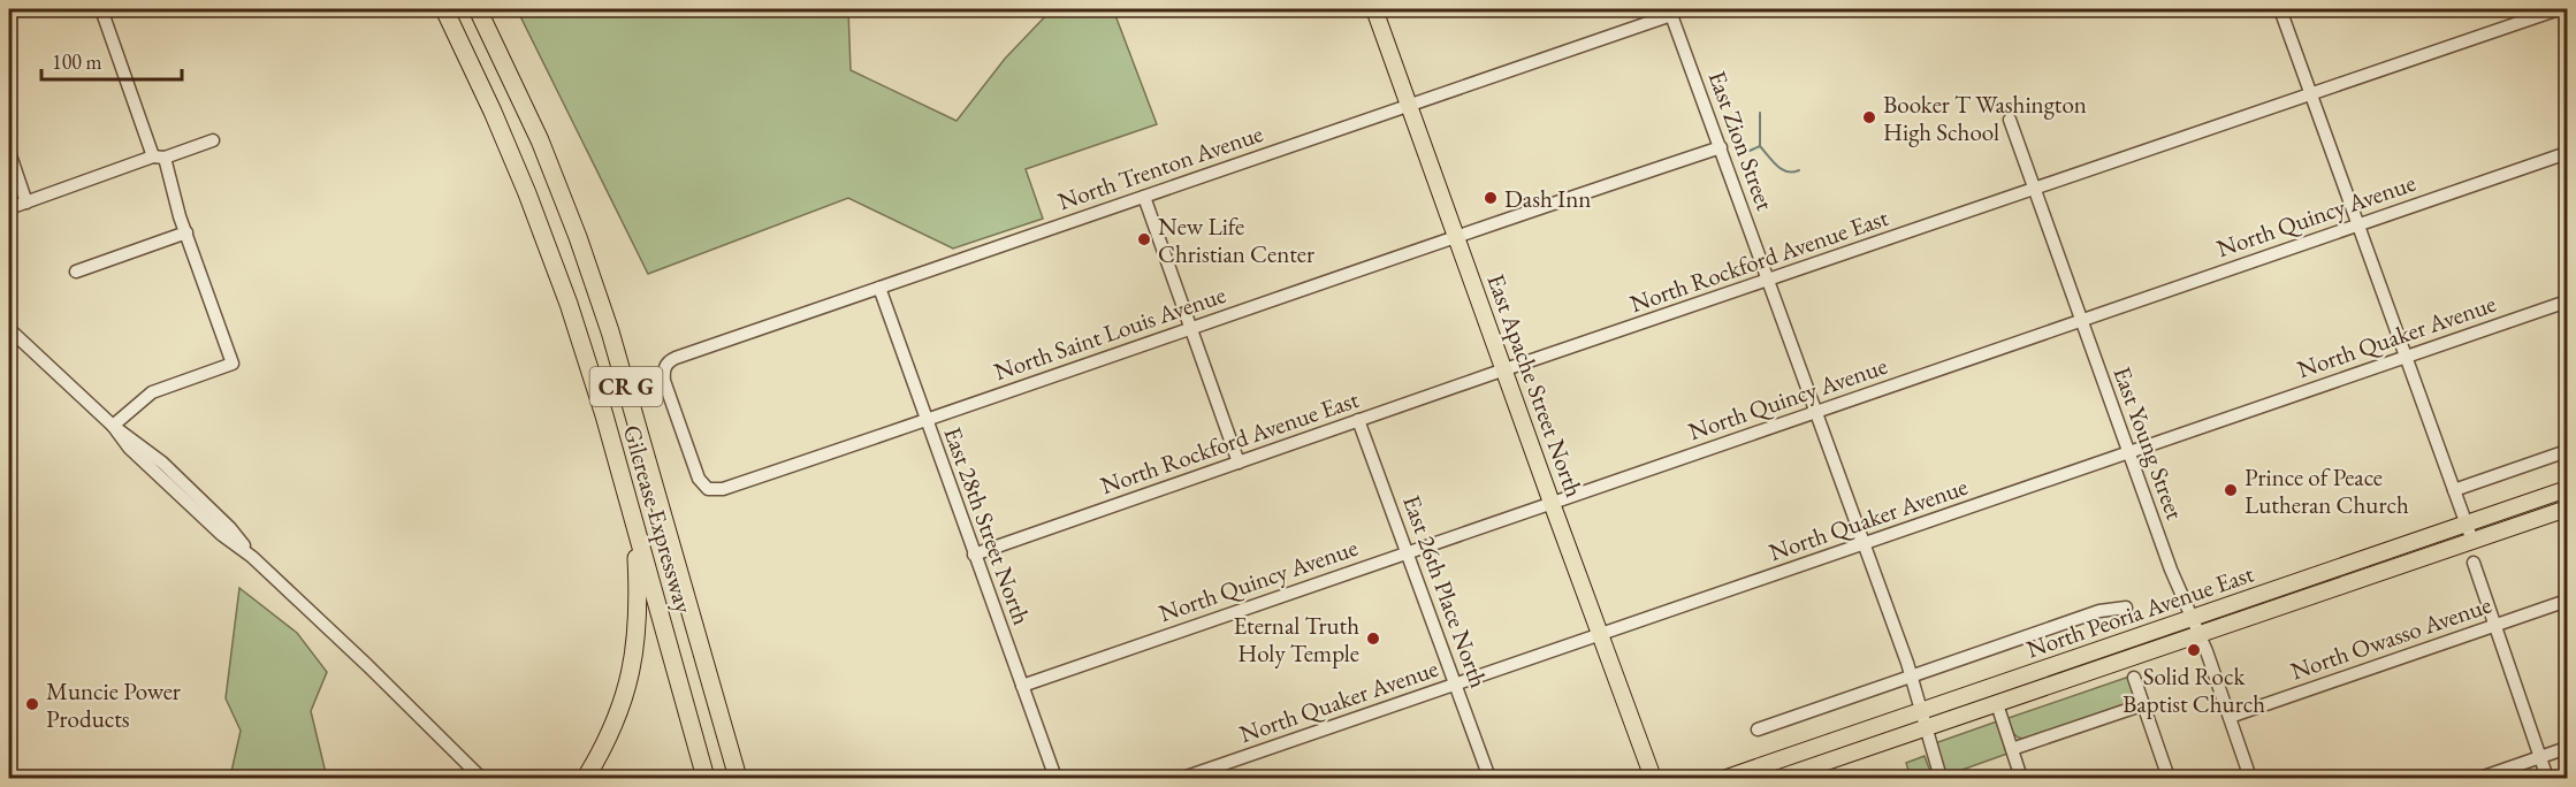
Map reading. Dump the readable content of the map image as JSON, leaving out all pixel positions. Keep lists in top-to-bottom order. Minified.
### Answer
{"streets":{"highway":["CR G","Gilcrease Expressway"],"main road":["East Apache Street North","North Peoria Avenue East"],"street":["East Zion Street","North Trenton Avenue","North Quincy Avenue","North Rockford Avenue East","North Saint Louis Avenue","North Quaker Avenue","East Young Street","East 28th Street North","East 26th Place North","North Owasso Avenue"]},"crossings":[["East Zion Street","North Trenton Avenue"],["East Zion Street","North Quincy Avenue"],["East Zion Street","North Rockford Avenue East"],["East Zion Street","North Saint Louis Avenue"],["East Zion Street","North Quaker Avenue"],["East Zion Street","North Peoria Avenue East"],["North Trenton Avenue","North Saint Louis Avenue"],["North Trenton Avenue","East Apache Street North"],["North Trenton Avenue","East 28th Street North"],["North Quincy Avenue","East Apache Street North"],["North Quincy Avenue","East Young Street"],["North Quincy Avenue","East 28th Street North"],["North Quincy Avenue","East 26th Place North"],["North Rockford Avenue East","East Apache Street North"],["North Rockford Avenue East","East Young Street"],["North Rockford Avenue East","East 28th Street North"],["North Rockford Avenue East","East 26th Place North"],["North Saint Louis Avenue","East Apache Street North"],["North Saint Louis Avenue","East 28th Street North"],["North Quaker Avenue","East Apache Street North"],["North Quaker Avenue","East Young Street"],["North Quaker Avenue","East 26th Place North"],["East Young Street","North Peoria Avenue East"],["East Young Street","North Owasso Avenue"]],"places":["Booker T Washington High School","Dash Inn","New Life Christian Center","Prince of Peace Lutheran Church","Eternal Truth Holy Temple","Solid Rock Baptist Church","Muncie Power Products"],"scale_bar":"100 m"}
